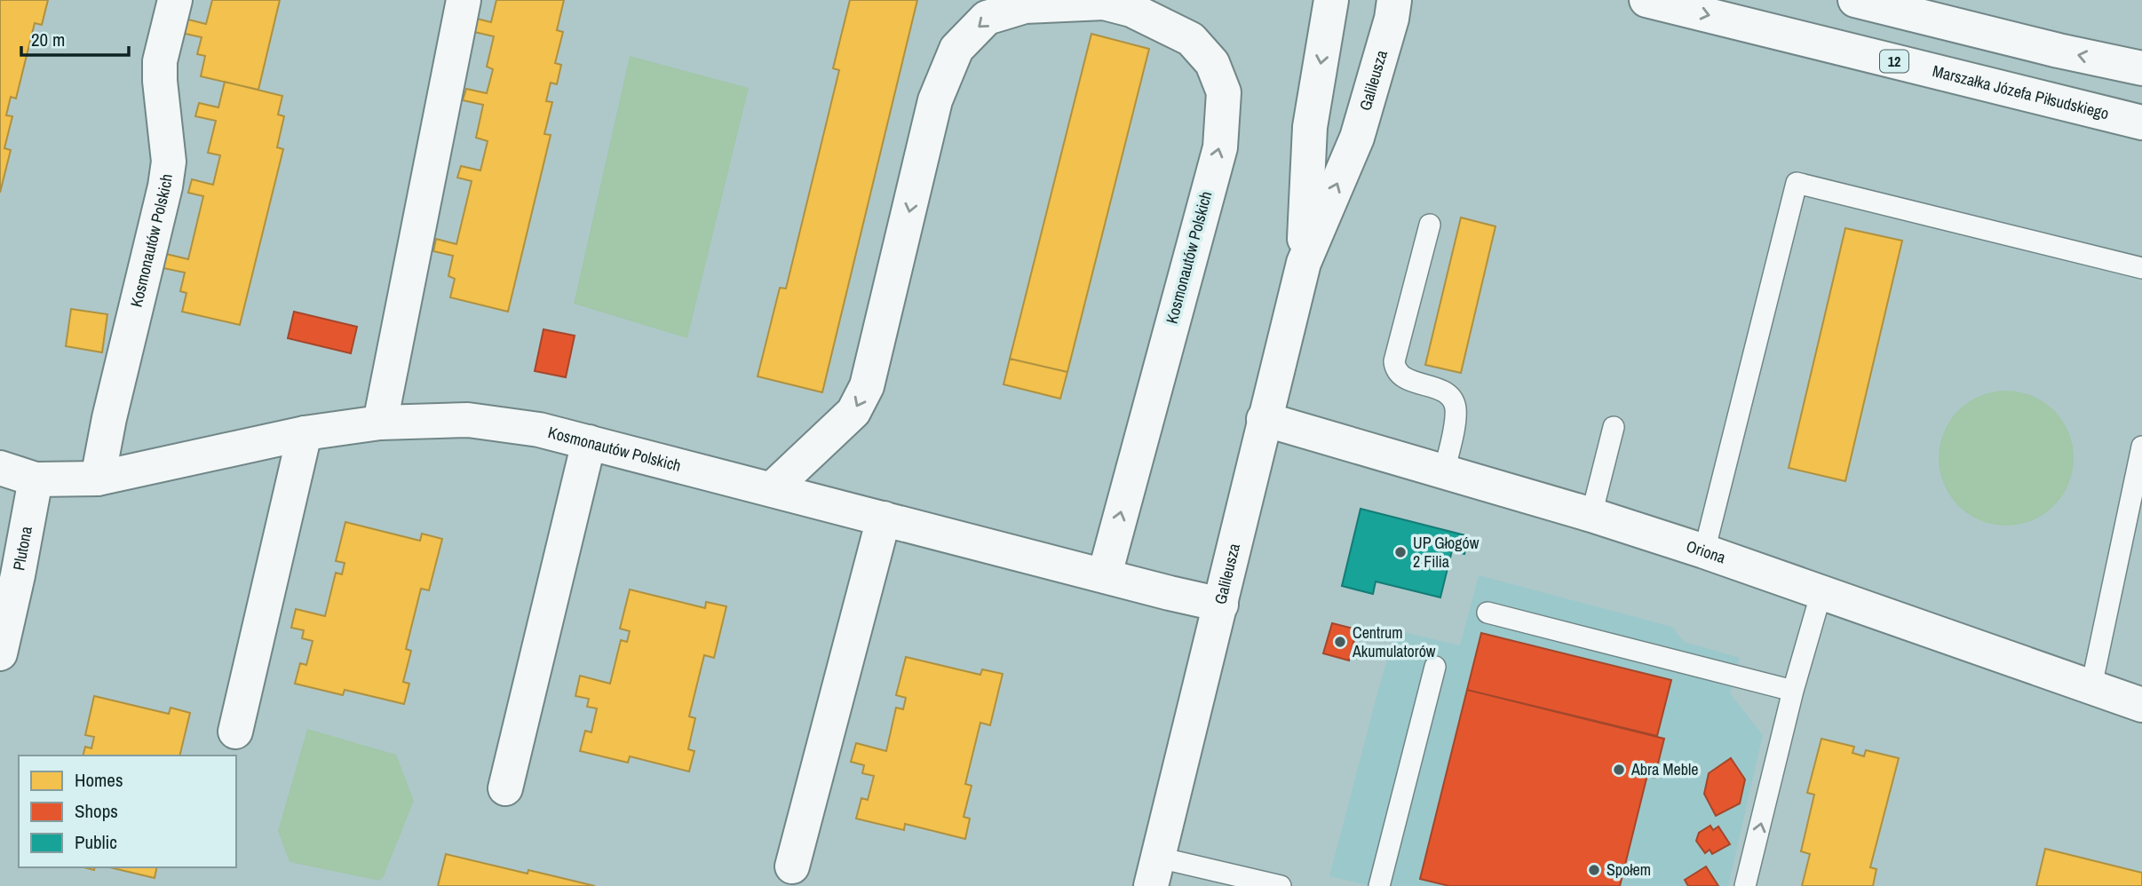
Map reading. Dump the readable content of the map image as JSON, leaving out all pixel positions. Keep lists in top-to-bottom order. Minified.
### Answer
{"streets":{"street":["12","Galileusza","Marszałka Józefa Piłsudskiego","Kosmonautów Polskich","Plutona","Oriona"]},"crossings":[["Galileusza","Kosmonautów Polskich"],["Galileusza","Oriona"],["Kosmonautów Polskich","Plutona"]],"places":["UP Głogów 2 Filia","Centrum Akumulatorów","Abra Meble","Społem"],"legend":["Homes","Shops","Public"],"scale_bar":"20 m"}
